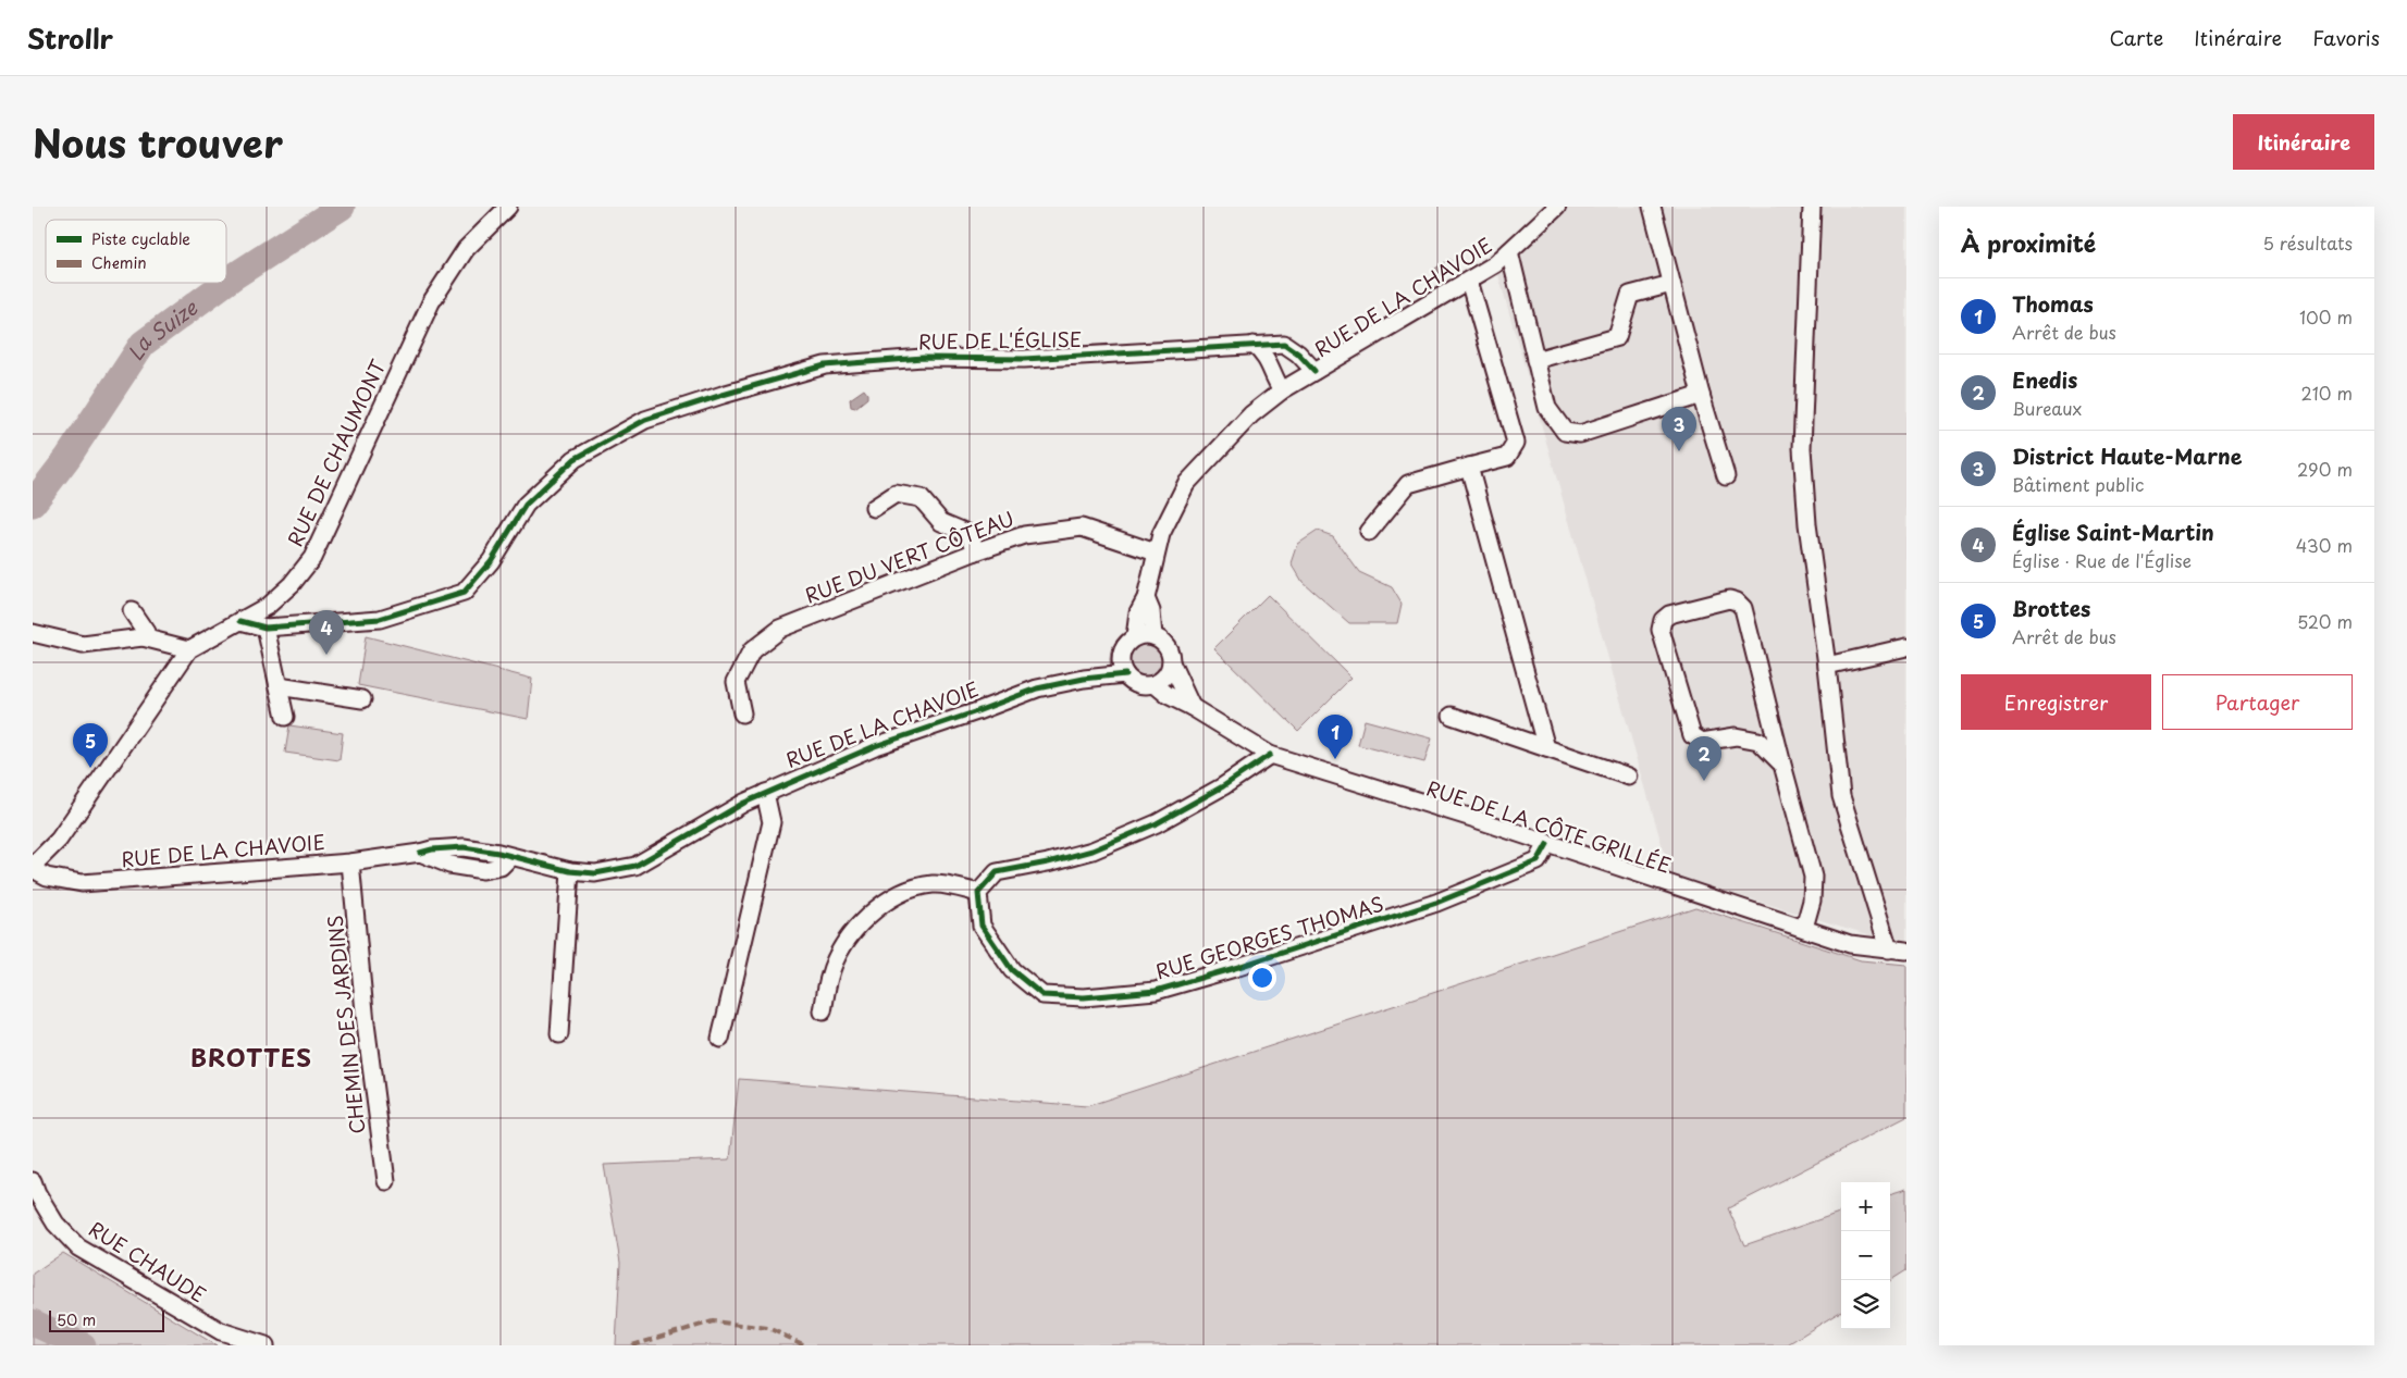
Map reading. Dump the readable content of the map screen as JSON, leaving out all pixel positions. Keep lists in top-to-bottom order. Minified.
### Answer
{"streets":{"street":["RUE DE LA CHAVOIE","RUE DE L'ÉGLISE","RUE DE CHAUMONT","RUE DU VERT CÔTEAU","RUE DE LA CÔTE GRILLÉE","RUE GEORGES THOMAS","CHEMIN DES JARDINS","RUE CHAUDE"]},"crossings":[["RUE DE LA CHAVOIE","RUE DE L'ÉGLISE"],["RUE DE LA CHAVOIE","RUE DE CHAUMONT"],["RUE DE LA CHAVOIE","RUE DU VERT CÔTEAU"],["RUE DE LA CHAVOIE","RUE DE LA CÔTE GRILLÉE"],["RUE DE LA CHAVOIE","CHEMIN DES JARDINS"],["RUE DE L'ÉGLISE","RUE DE CHAUMONT"],["RUE DE LA CÔTE GRILLÉE","RUE GEORGES THOMAS"]],"districts":["BROTTES"],"water":["La Suize"],"legend":["Piste cyclable","Chemin"],"scale_bar":"50 m","page":{"header":"Strollr","nav":["Carte","Itinéraire","Favoris"],"title":"Nous trouver","buttons":["Itinéraire",["Enregistrer","Partager"]],"heading":["À proximité","5 résultats"],"list":[{"mark":"1","name":"Thomas","note":"Arrêt de bus","value":"100 m"},{"mark":"2","name":"Enedis","note":"Bureaux","value":"210 m"},{"mark":"3","name":"District Haute-Marne","note":"Bâtiment public","value":"290 m"},{"mark":"4","name":"Église Saint-Martin","note":"Église · Rue de l'Église","value":"430 m"},{"mark":"5","name":"Brottes","note":"Arrêt de bus","value":"520 m"}],"pins":["3","4","1","5","2"],"map_buttons":["+","−"],"scale":"50 m"}}
